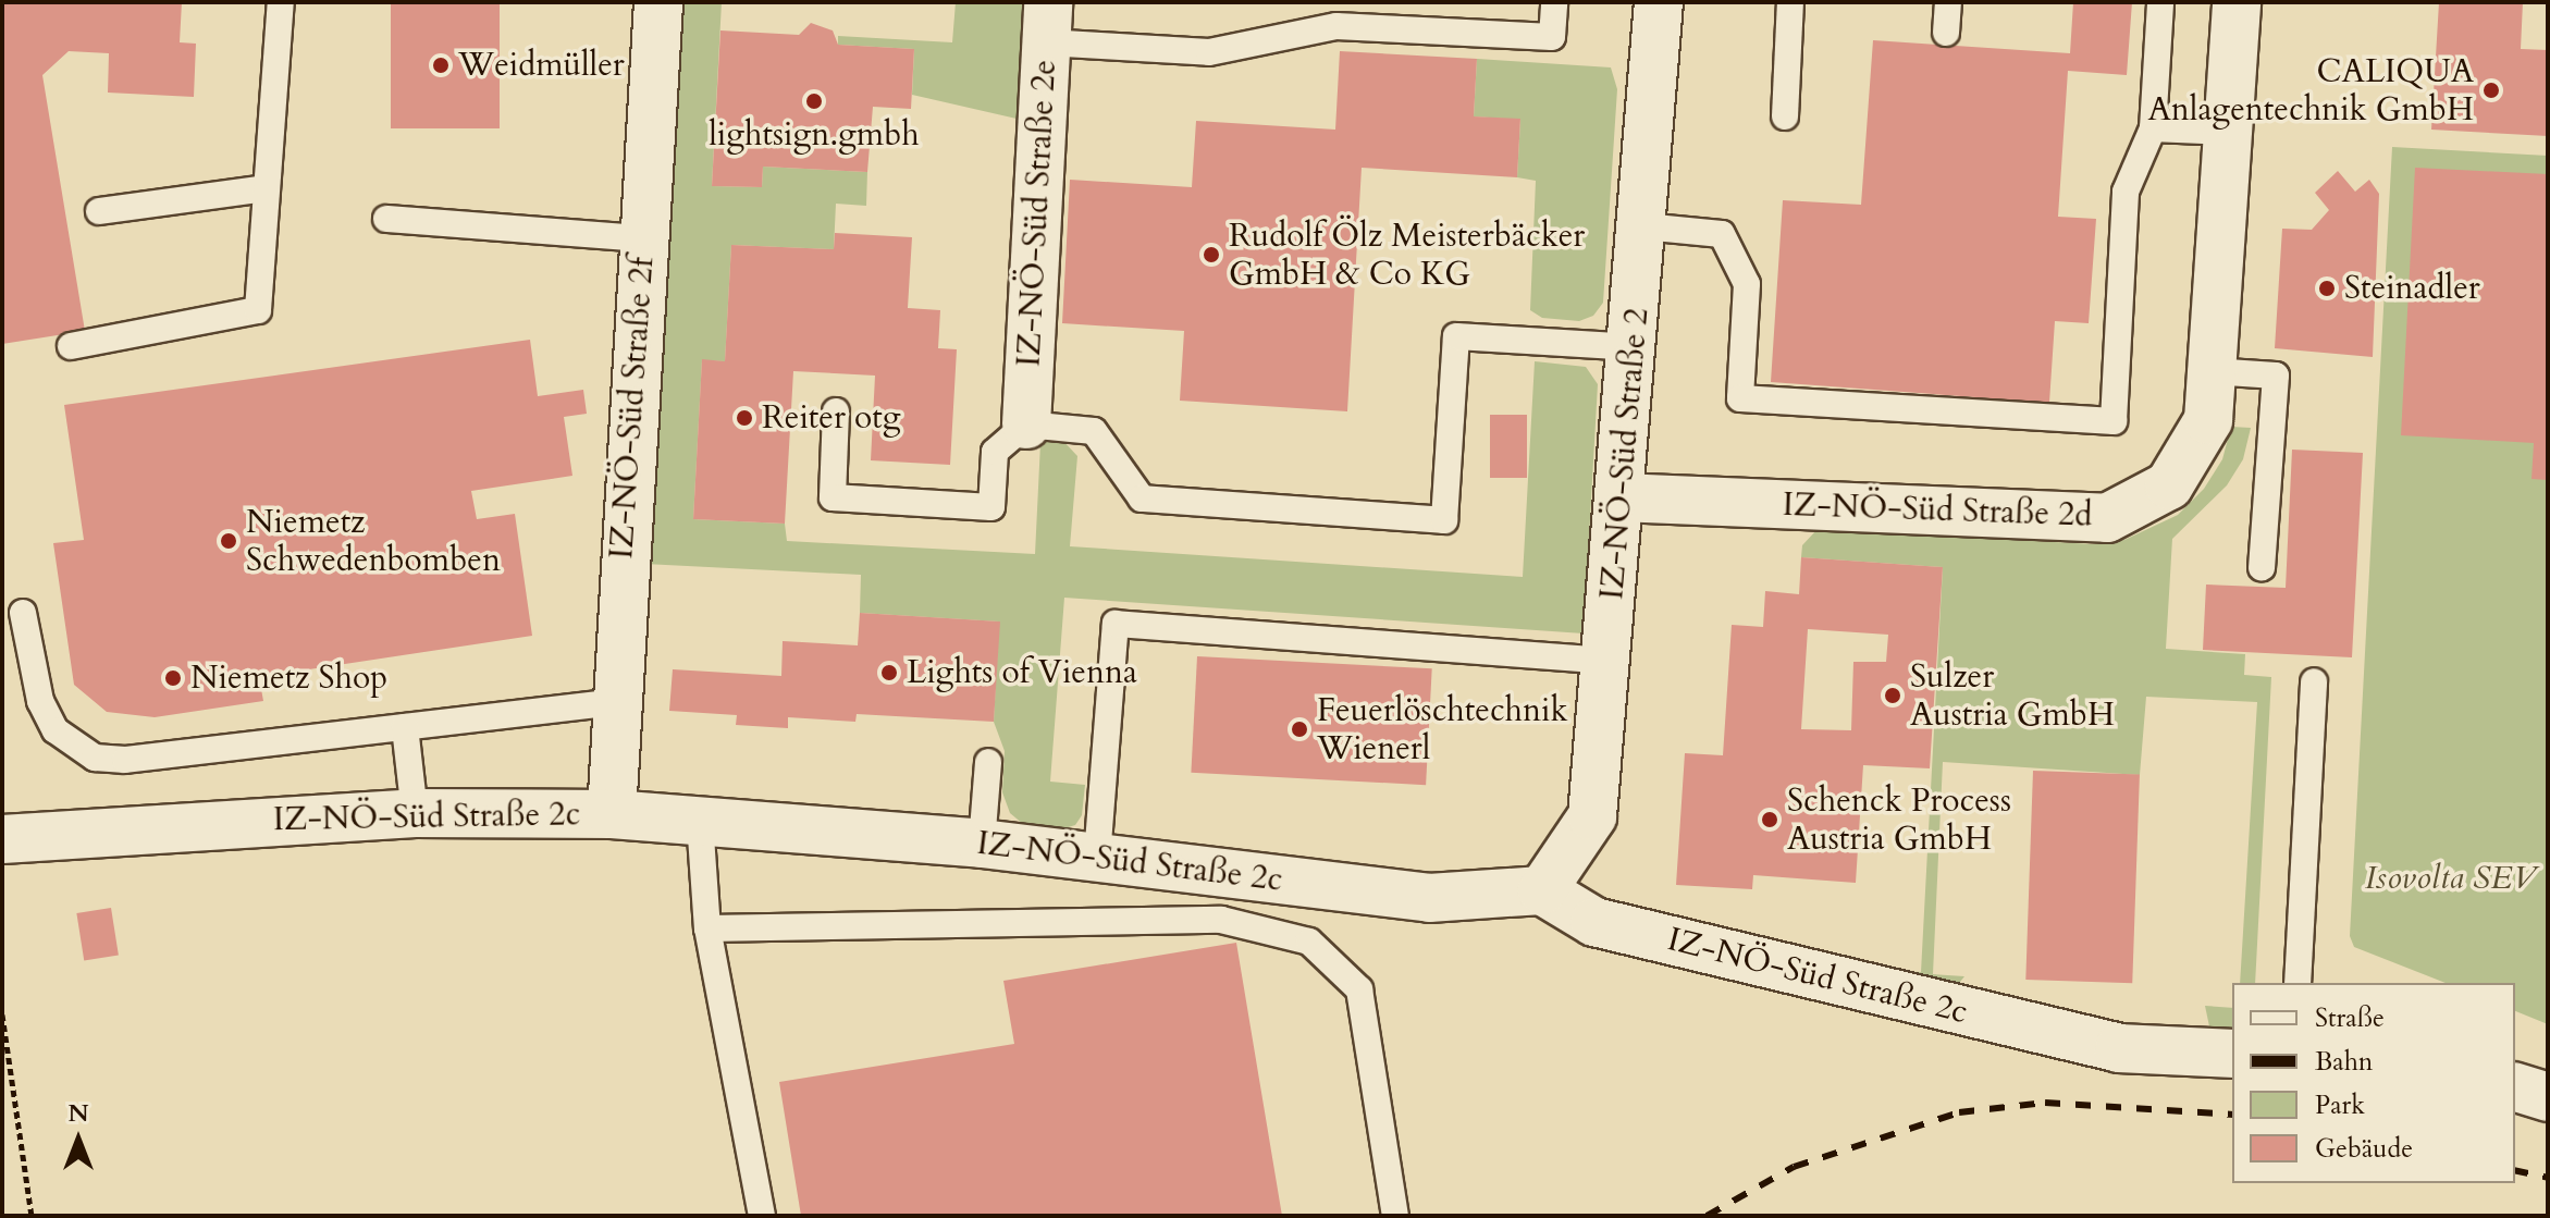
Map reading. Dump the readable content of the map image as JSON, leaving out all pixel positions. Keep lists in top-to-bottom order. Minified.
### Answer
{"streets":{"street":["IZ-NÖ-Süd Straße 2e","IZ-NÖ-Süd Straße 2f","IZ-NÖ-Süd Straße 2","IZ-NÖ-Süd Straße 2d","IZ-NÖ-Süd Straße 2c"]},"crossings":[["IZ-NÖ-Süd Straße 2f","IZ-NÖ-Süd Straße 2c"],["IZ-NÖ-Süd Straße 2","IZ-NÖ-Süd Straße 2d"],["IZ-NÖ-Süd Straße 2","IZ-NÖ-Süd Straße 2c"]],"parks":["Isovolta SEV"],"places":["Weidmüller","CALIQUA Anlagentechnik GmbH","lightsign.gmbh","Rudolf Ölz Meisterbäcker GmbH & Co KG","Steinadler","Reiter otg","Niemetz Schwedenbomben","Lights of Vienna","Niemetz Shop","Sulzer Austria GmbH","Feuerlöschtechnik Wienerl","Schenck Process Austria GmbH"],"legend":["Straße","Bahn","Park","Gebäude"],"north":"top"}
